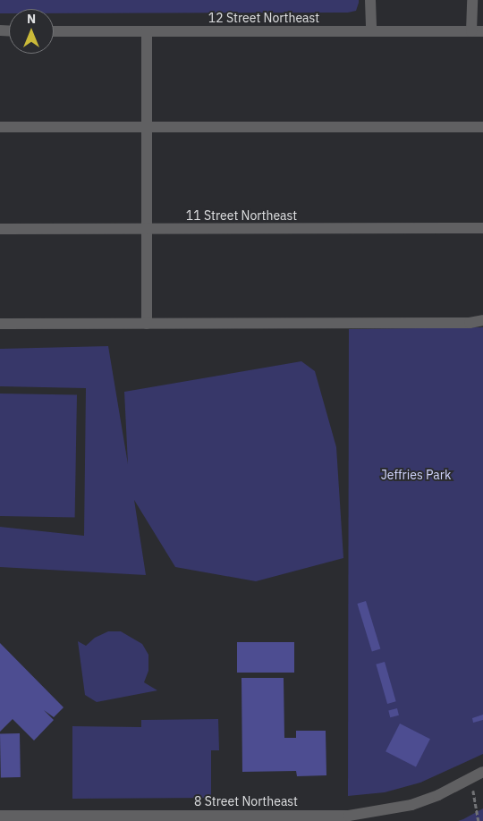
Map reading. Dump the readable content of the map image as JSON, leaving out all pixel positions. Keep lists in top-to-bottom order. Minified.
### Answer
{"streets":{"street":["12 Street Northeast","11 Street Northeast","8 Street Northeast"]},"parks":["Jeffries Park"],"north":"top"}
